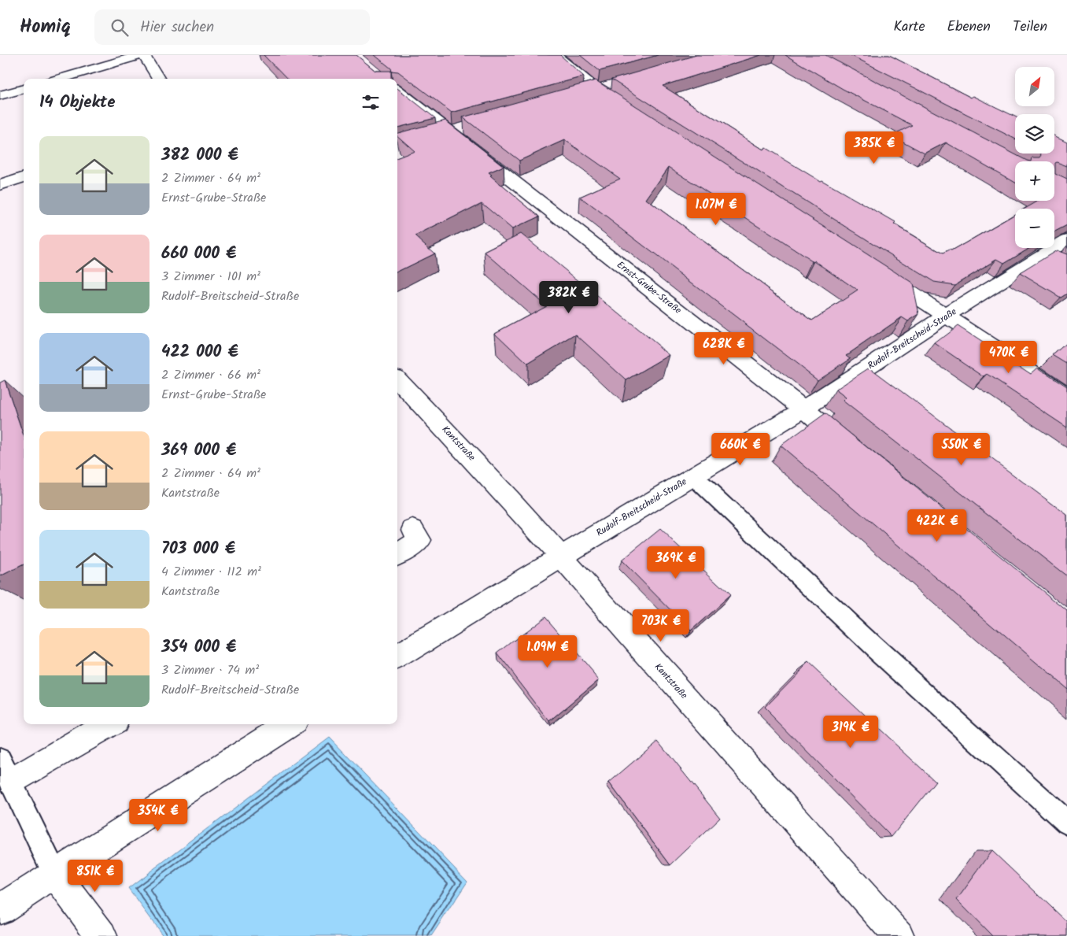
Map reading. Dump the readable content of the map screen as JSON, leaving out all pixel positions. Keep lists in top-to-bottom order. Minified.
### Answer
{"streets":{"street":["Ernst-Grube-Straße","Rudolf-Breitscheid-Straße","Kantstraße"]},"crossings":[["Ernst-Grube-Straße","Rudolf-Breitscheid-Straße"],["Rudolf-Breitscheid-Straße","Kantstraße"]],"north":"top right","page":{"header":"Homiq","search":"Hier suchen","nav":["Karte","Ebenen","Teilen"],"map_buttons":["+","−"],"heading":"14 Objekte","list":[{"name":"382 000 €","note":"2 Zimmer · 64 m² · Ernst-Grube-Straße"},{"name":"660 000 €","note":"3 Zimmer · 101 m² · Rudolf-Breitscheid-Straße"},{"name":"422 000 €","note":"2 Zimmer · 66 m² · Ernst-Grube-Straße"},{"name":"369 000 €","note":"2 Zimmer · 64 m² · Kantstraße"},{"name":"703 000 €","note":"4 Zimmer · 112 m² · Kantstraße"},{"name":"354 000 €","note":"3 Zimmer · 74 m² · Rudolf-Breitscheid-Straße"}],"price":["385K €","1.07M €","382K €","628K €","470K €","660K €","550K €","422K €","369K €","703K €","1.09M €","319K €","354K €","851K €"]}}
